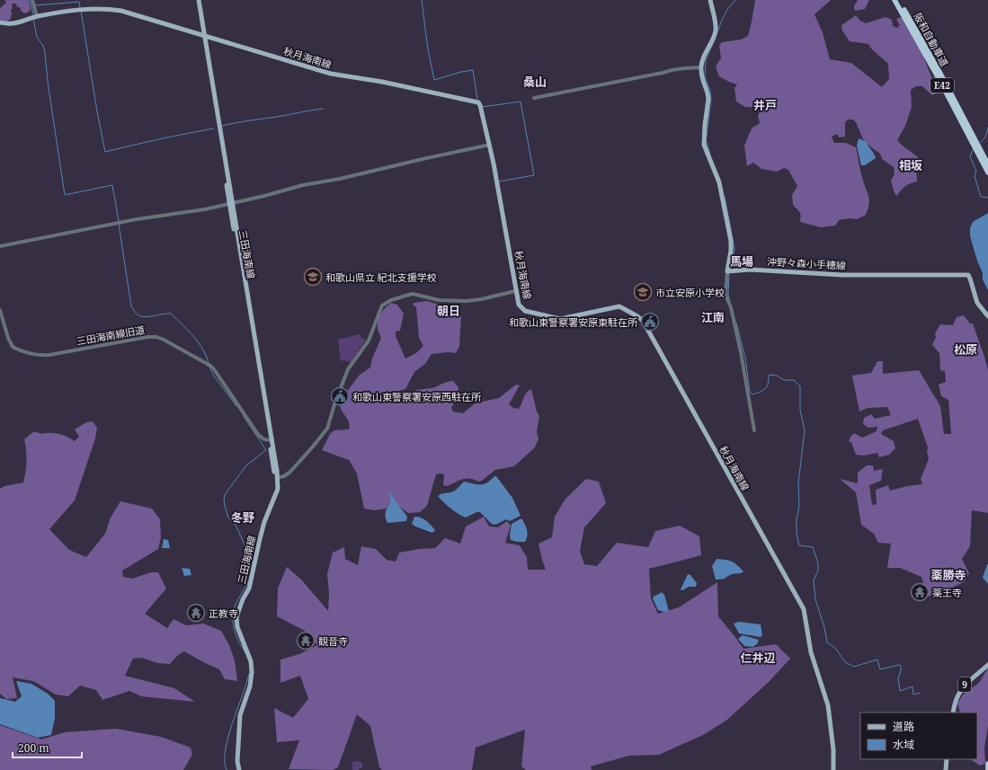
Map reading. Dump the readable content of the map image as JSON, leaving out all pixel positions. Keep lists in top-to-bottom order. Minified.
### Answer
{"streets":{"highway":["阪和自動車道","E42"],"main road":["秋月海南線","三田海南線","沖野々森小手穂線","9"],"street":["三田海南線旧道"]},"crossings":[["秋月海南線","三田海南線"],["三田海南線","三田海南線旧道"]],"districts":["桑山","井戸","相坂","馬場","朝日","江南","松原","冬野","薬勝寺","仁井辺"],"places":{"school or university":["和歌山県立 紀北支援学校","市立安原小学校"],"public building":["和歌山東警察署安原東駐在所","和歌山東警察署安原西駐在所"],"temple":["薬王寺","正教寺","観音寺"]},"legend":["道路","水域"],"scale_bar":"200 m"}
